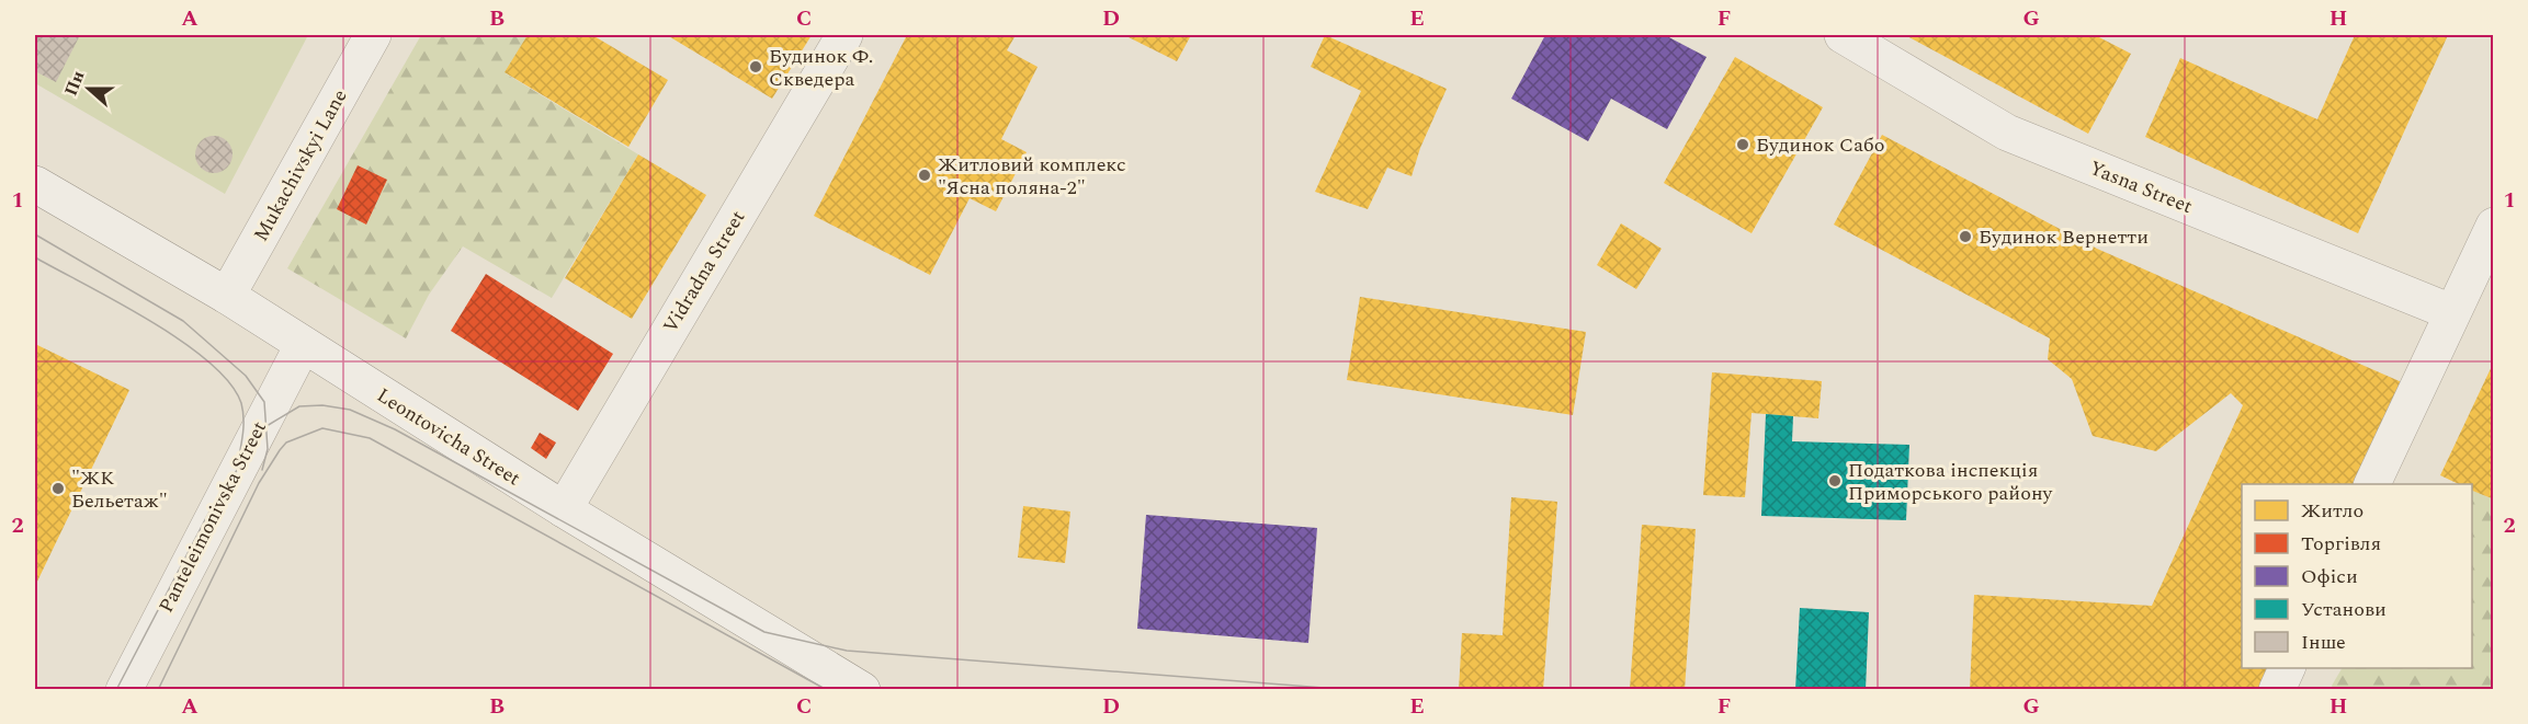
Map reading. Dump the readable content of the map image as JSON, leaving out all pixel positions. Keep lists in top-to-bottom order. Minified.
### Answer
{"streets":{"street":["Mukachivskyi Lane","Yasna Street","Vidradna Street","Leontovicha Street","Panteleimonivska Street"]},"crossings":[["Mukachivskyi Lane","Leontovicha Street"],["Vidradna Street","Leontovicha Street"],["Leontovicha Street","Panteleimonivska Street"]],"places":["Будинок Ф. Скведера","Будинок Сабо","Житловий комплекс \"Ясна поляна-2\"","Будинок Вернетти","Податкова інспекція Приморського району","\"ЖК Бельетаж\""],"legend":["Житло","Торгівля","Офіси","Установи","Інше"],"north":"left","grid":{"columns":["A","B","C","D","E","F","G","H"],"rows":["1","2"]}}
